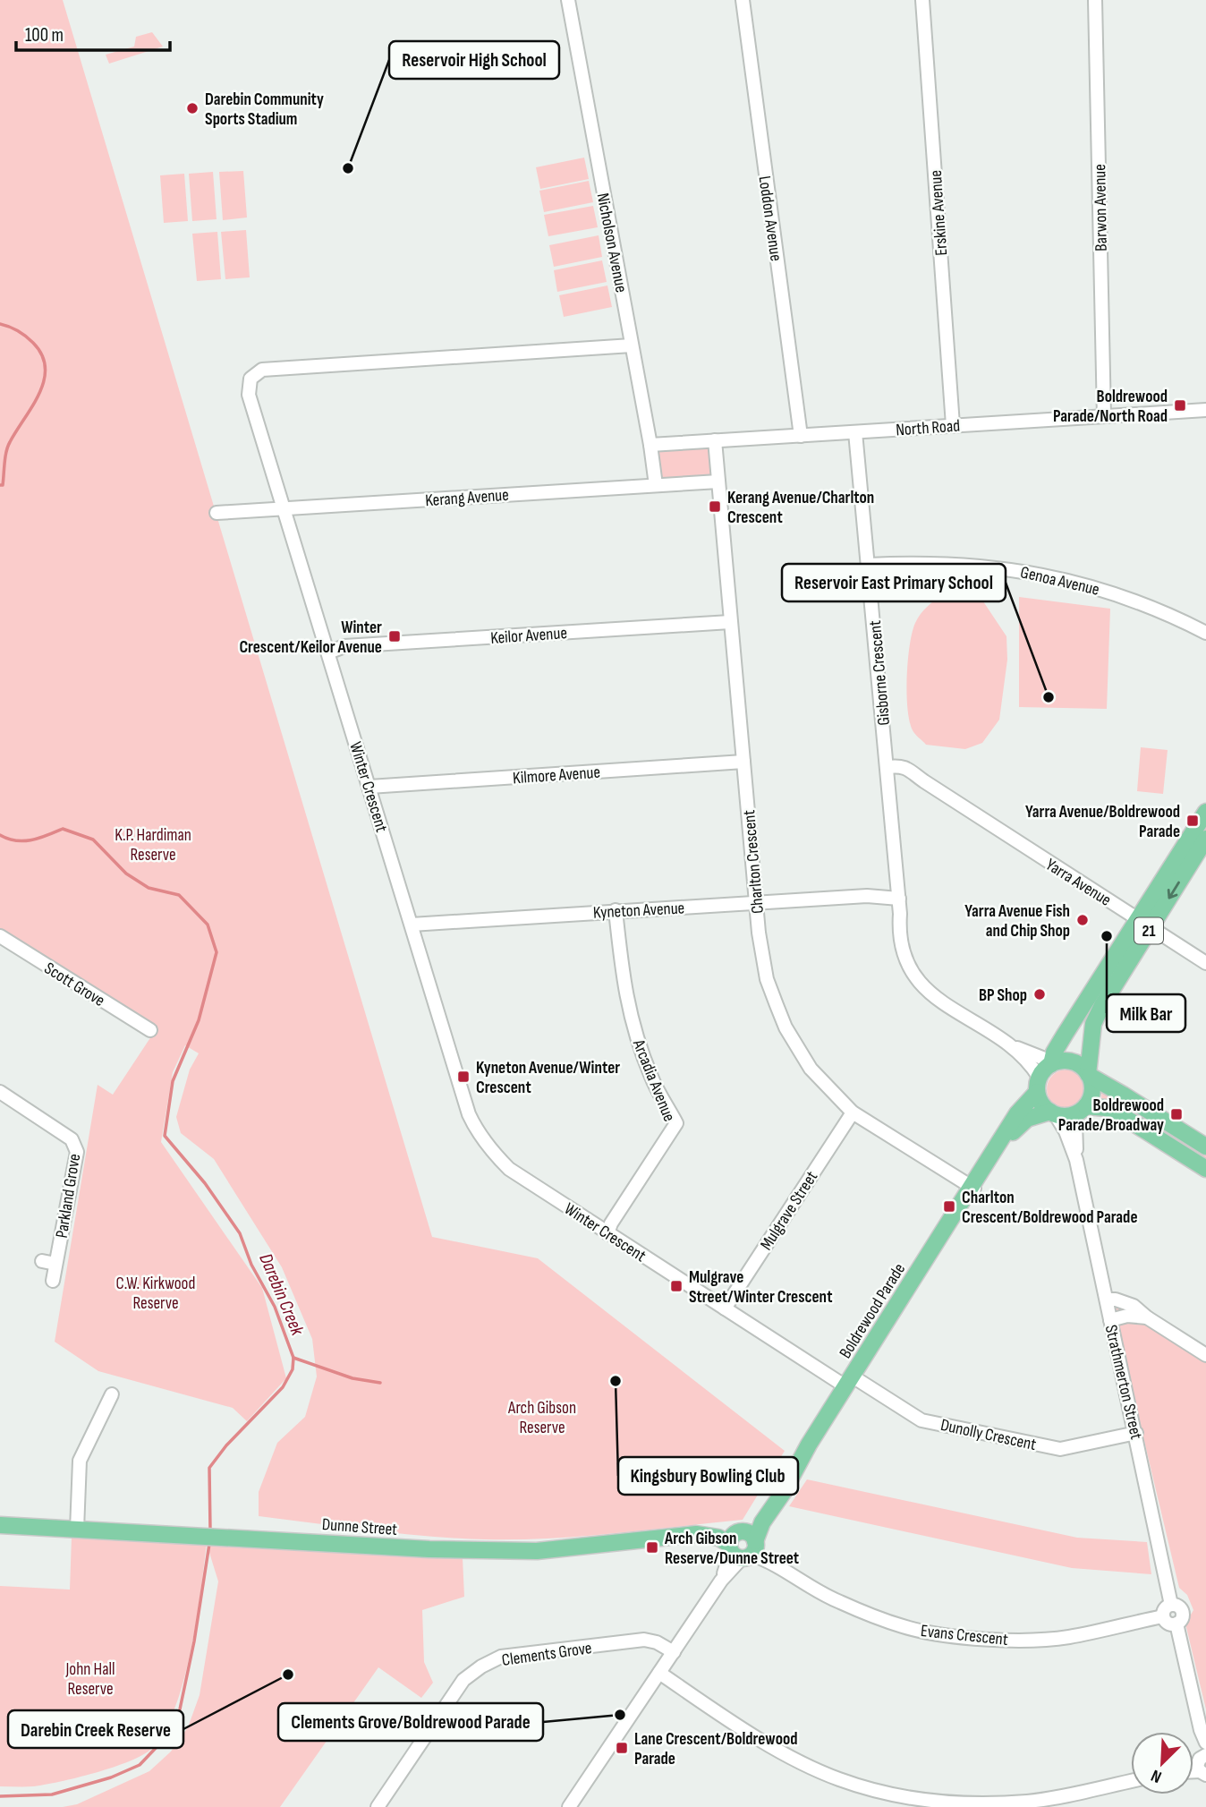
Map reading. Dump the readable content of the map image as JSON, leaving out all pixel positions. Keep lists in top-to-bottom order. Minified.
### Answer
{"streets":{"main road":["21","Boldrewood Parade","Dunne Street"],"street":["Barwon Avenue","Erskine Avenue","Loddon Avenue","Nicholson Avenue","North Road","Kerang Avenue","Genoa Avenue","Keilor Avenue","Gisborne Crescent","Kilmore Avenue","Winter Crescent","Charlton Crescent","Yarra Avenue","Kyneton Avenue","Scott Grove","Arcadia Avenue","Parkland Grove","Mulgrave Street","Strathmerton Street","Dunolly Crescent","Evans Crescent","Clements Grove"]},"crossings":[["Barwon Avenue","North Road"],["Erskine Avenue","North Road"],["Loddon Avenue","North Road"],["Nicholson Avenue","North Road"],["Nicholson Avenue","Kerang Avenue"],["Nicholson Avenue","Winter Crescent"],["North Road","Gisborne Crescent"],["North Road","Charlton Crescent"],["Kerang Avenue","Winter Crescent"],["Kerang Avenue","Charlton Crescent"],["Genoa Avenue","Gisborne Crescent"],["Keilor Avenue","Winter Crescent"],["Keilor Avenue","Charlton Crescent"],["Gisborne Crescent","Yarra Avenue"],["Gisborne Crescent","Kyneton Avenue"],["Gisborne Crescent","21"],["Gisborne Crescent","Boldrewood Parade"],["Gisborne Crescent","Strathmerton Street"],["Kilmore Avenue","Winter Crescent"],["Kilmore Avenue","Charlton Crescent"],["Winter Crescent","Kyneton Avenue"],["Winter Crescent","Arcadia Avenue"],["Winter Crescent","Mulgrave Street"],["Winter Crescent","Boldrewood Parade"],["Winter Crescent","Dunolly Crescent"],["Charlton Crescent","Kyneton Avenue"],["Charlton Crescent","Mulgrave Street"],["Charlton Crescent","Boldrewood Parade"],["Yarra Avenue","21"],["Kyneton Avenue","Arcadia Avenue"],["21","Boldrewood Parade"],["21","Strathmerton Street"],["Boldrewood Parade","Strathmerton Street"],["Boldrewood Parade","Dunolly Crescent"],["Boldrewood Parade","Dunne Street"],["Boldrewood Parade","Evans Crescent"],["Boldrewood Parade","Clements Grove"],["Strathmerton Street","Dunolly Crescent"],["Strathmerton Street","Evans Crescent"],["Dunne Street","Evans Crescent"]],"water":["Darebin Creek"],"parks":["K.P. Hardiman Reserve","C.W. Kirkwood Reserve","Arch Gibson Reserve","John Hall Reserve"],"places":{"other":["Darebin Community Sports Stadium","Reservoir High School","Reservoir East Primary School","Yarra Avenue Fish and Chip Shop","Milk Bar","BP Shop","Kingsbury Bowling Club","Darebin Creek Reserve","Clements Grove/Boldrewood Parade"],"transit":["Boldrewood Parade/North Road","Kerang Avenue/Charlton Crescent","Winter Crescent/Keilor Avenue","Yarra Avenue/Boldrewood Parade","Kyneton Avenue/Winter Crescent","Boldrewood Parade/Broadway","Charlton Crescent/Boldrewood Parade","Mulgrave Street/Winter Crescent","Arch Gibson Reserve/Dunne Street","Lane Crescent/Boldrewood Parade"]},"scale_bar":"100 m","north":"bottom left"}
